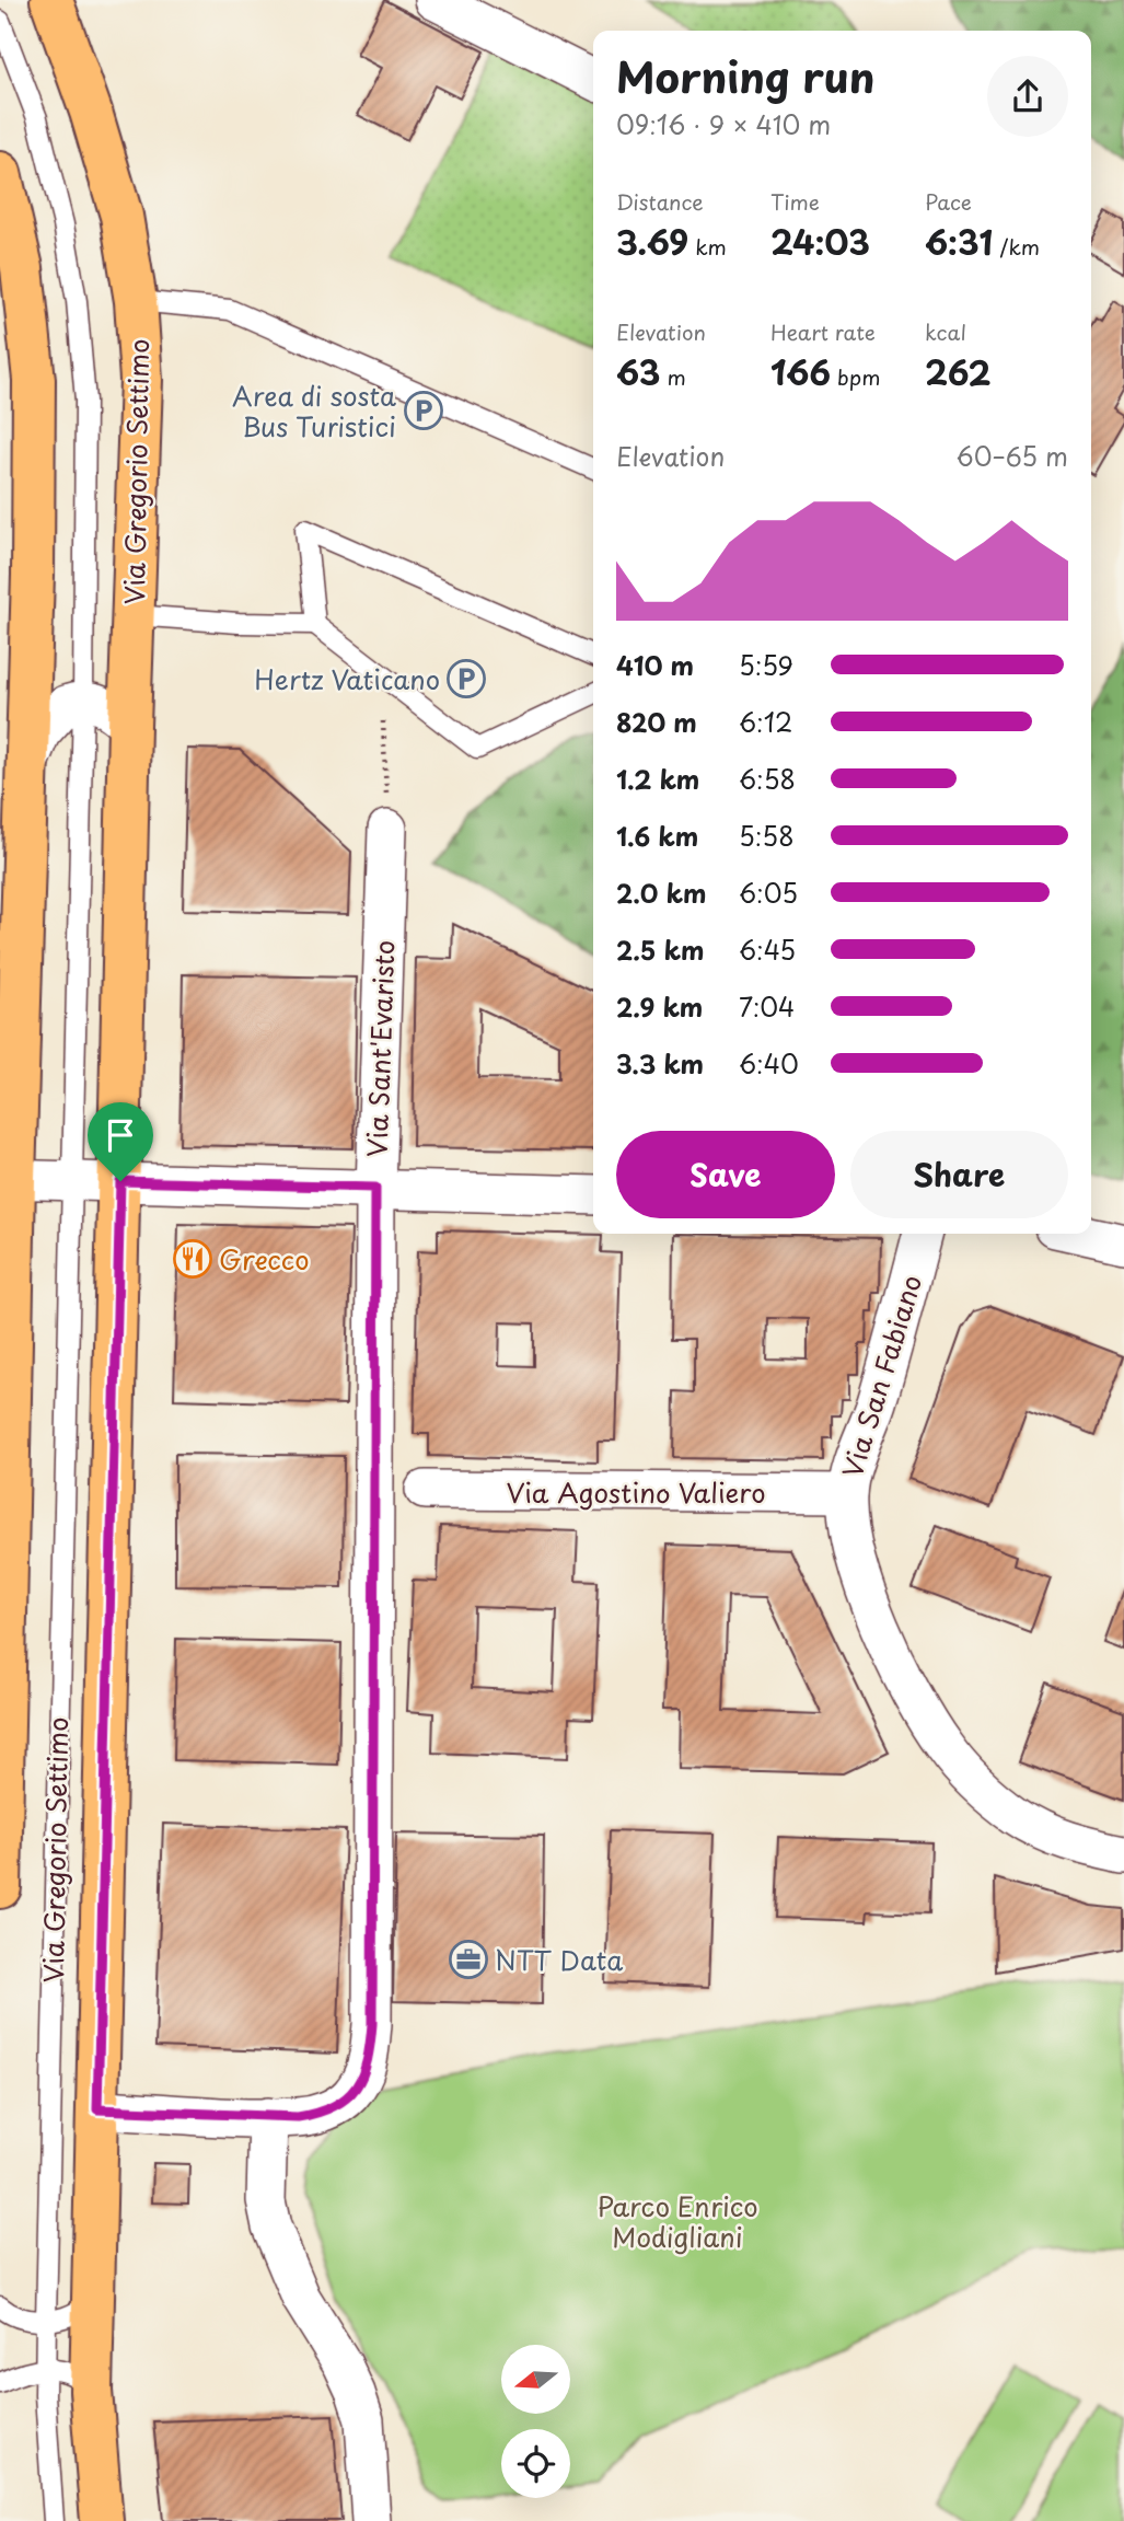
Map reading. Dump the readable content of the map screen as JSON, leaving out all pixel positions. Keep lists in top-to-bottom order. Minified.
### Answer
{"streets":{"main road":["Via Gregorio Settimo"],"street":["Via Sant'Evaristo","Via San Fabiano","Via Agostino Valiero"]},"crossings":[["Via Gregorio Settimo","Via Sant'Evaristo"],["Via San Fabiano","Via Agostino Valiero"]],"parks":["Parco Enrico Modigliani"],"places":{"parking":["Area di sosta Bus Turistici","Hertz Vaticano"],"restaurant":["Grecco"],"office":["NTT Data"]},"north":"left","page":{"heading":["Morning run","09:16 · 9 × 410 m"],"stats":[["Distance","3.69 km"],["Time","24:03"],["Pace","6:31 /km"],["Elevation","63 m"],["Heart rate","166 bpm"],["kcal","262"]],"chart":["Elevation","60–65 m"],"list":[{"name":"410 m","note":"5:59"},{"name":"820 m","note":"6:12"},{"name":"1.2 km","note":"6:58"},{"name":"1.6 km","note":"5:58"},{"name":"2.0 km","note":"6:05"},{"name":"2.5 km","note":"6:45"},{"name":"2.9 km","note":"7:04"},{"name":"3.3 km","note":"6:40"}],"buttons":["Save","Share"]}}
